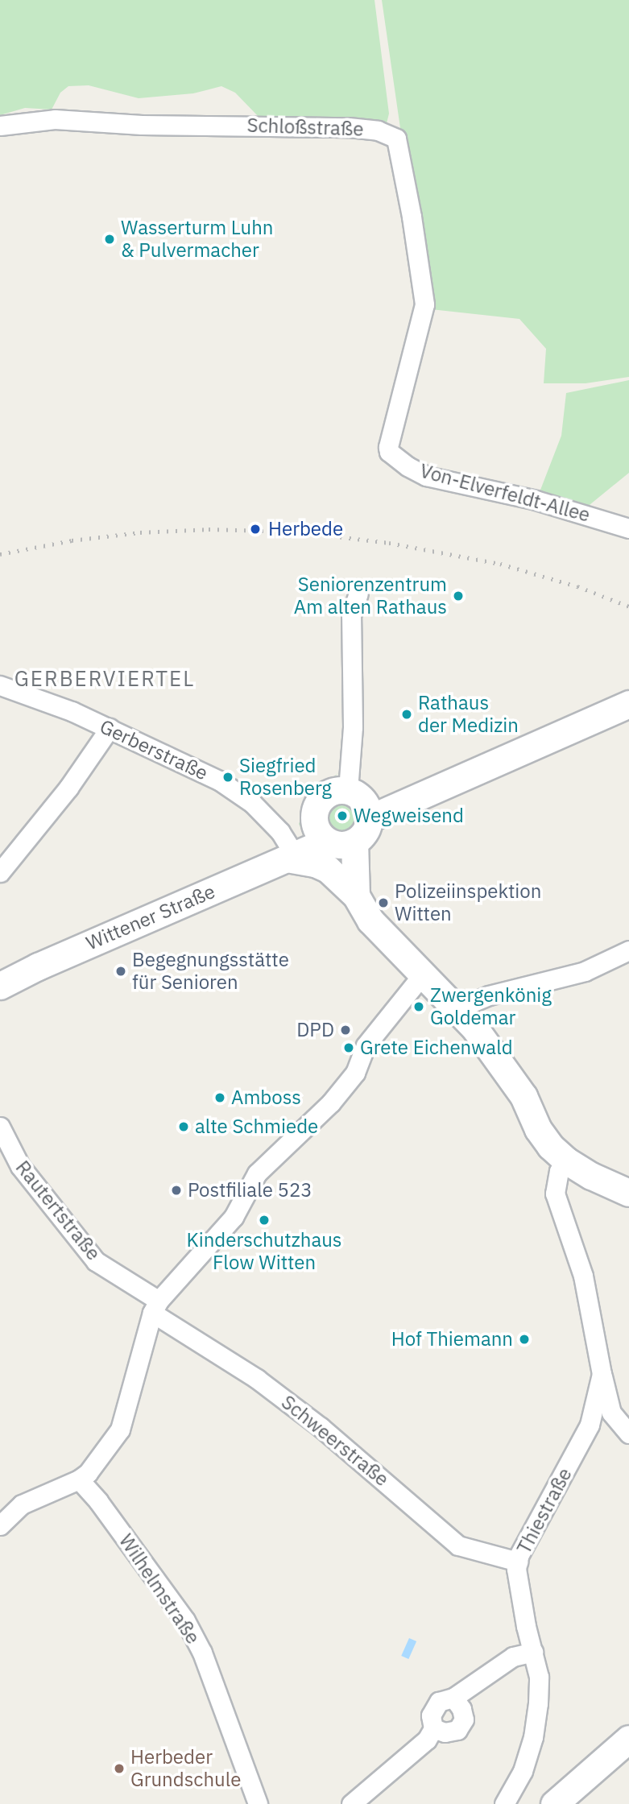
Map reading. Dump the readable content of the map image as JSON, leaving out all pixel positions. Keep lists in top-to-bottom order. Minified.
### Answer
{"streets":{"main road":["Wittener Straße"],"street":["Schloßstraße","Von-Elverfeldt-Allee","Gerberstraße","Rautertstraße","Schweerstraße","Thiestraße","Wilhelmstraße"]},"crossings":[["Schloßstraße","Von-Elverfeldt-Allee"],["Gerberstraße","Wittener Straße"],["Rautertstraße","Schweerstraße"],["Schweerstraße","Thiestraße"]],"districts":["GERBERVIERTEL"],"places":["Wasserturm Luhn & Pulvermacher","Herbede","Seniorenzentrum Am alten Rathaus","Rathaus der Medizin","Siegfried Rosenberg","Wegweisend","Polizeiinspektion Witten","Begegnungsstätte für Senioren","Zwergenkönig Goldemar","DPD","Grete Eichenwald","Amboss","alte Schmiede","Postfiliale 523","Kinderschutzhaus Flow Witten","Hof Thiemann","Herbeder Grundschule"]}
